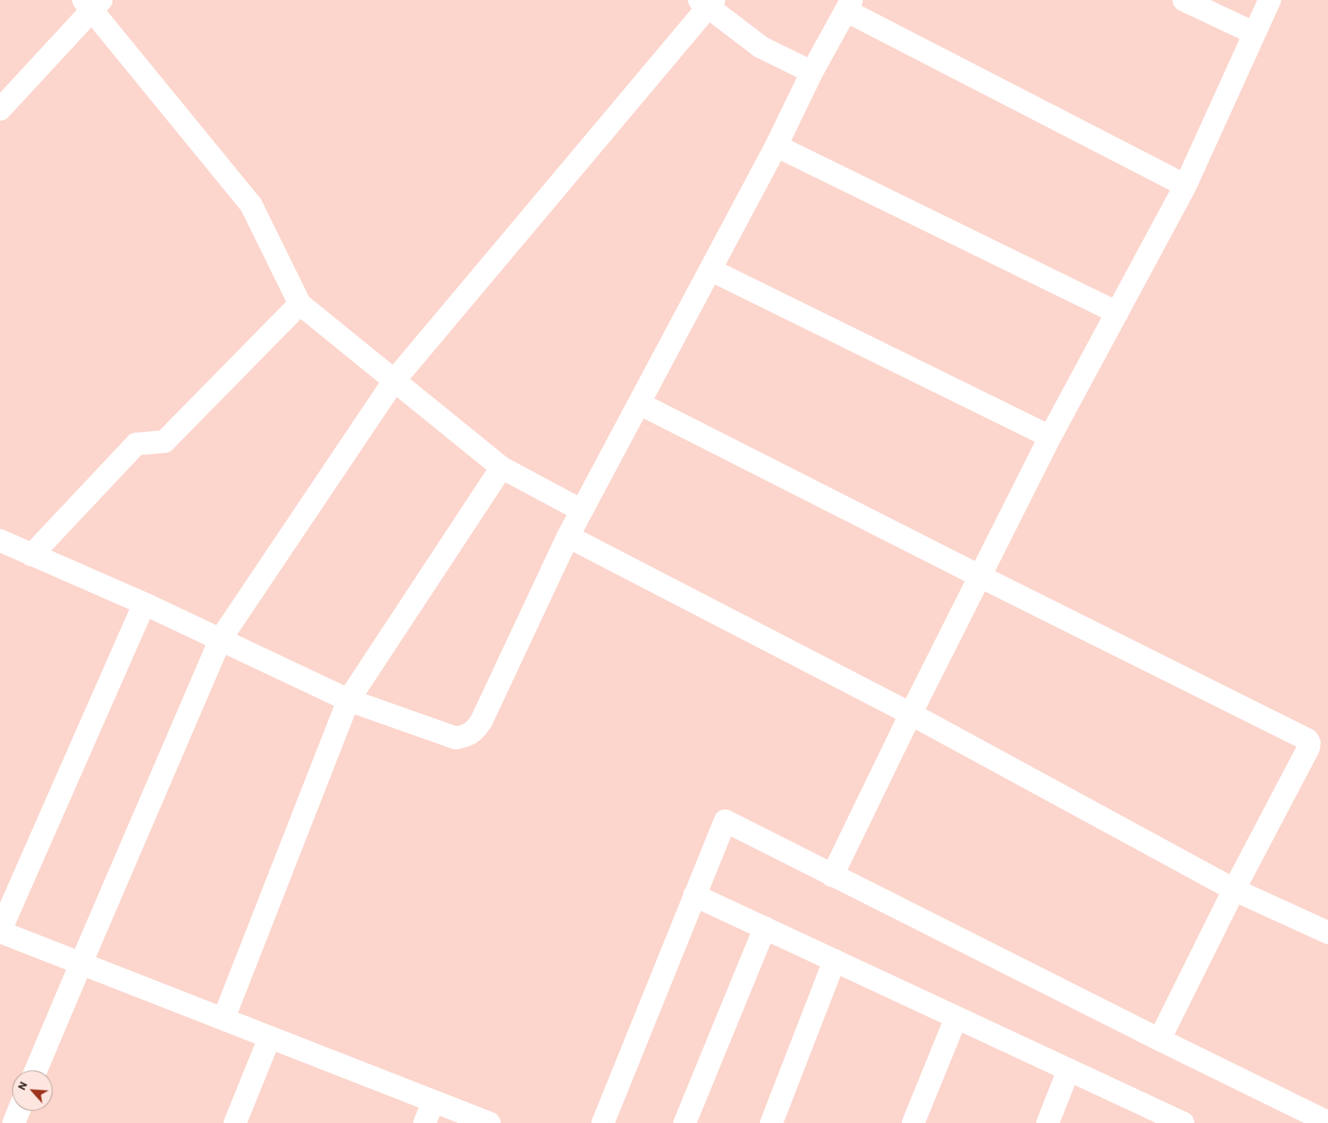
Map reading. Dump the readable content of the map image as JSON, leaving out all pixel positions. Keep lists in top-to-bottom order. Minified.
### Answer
{"north":"top left"}
